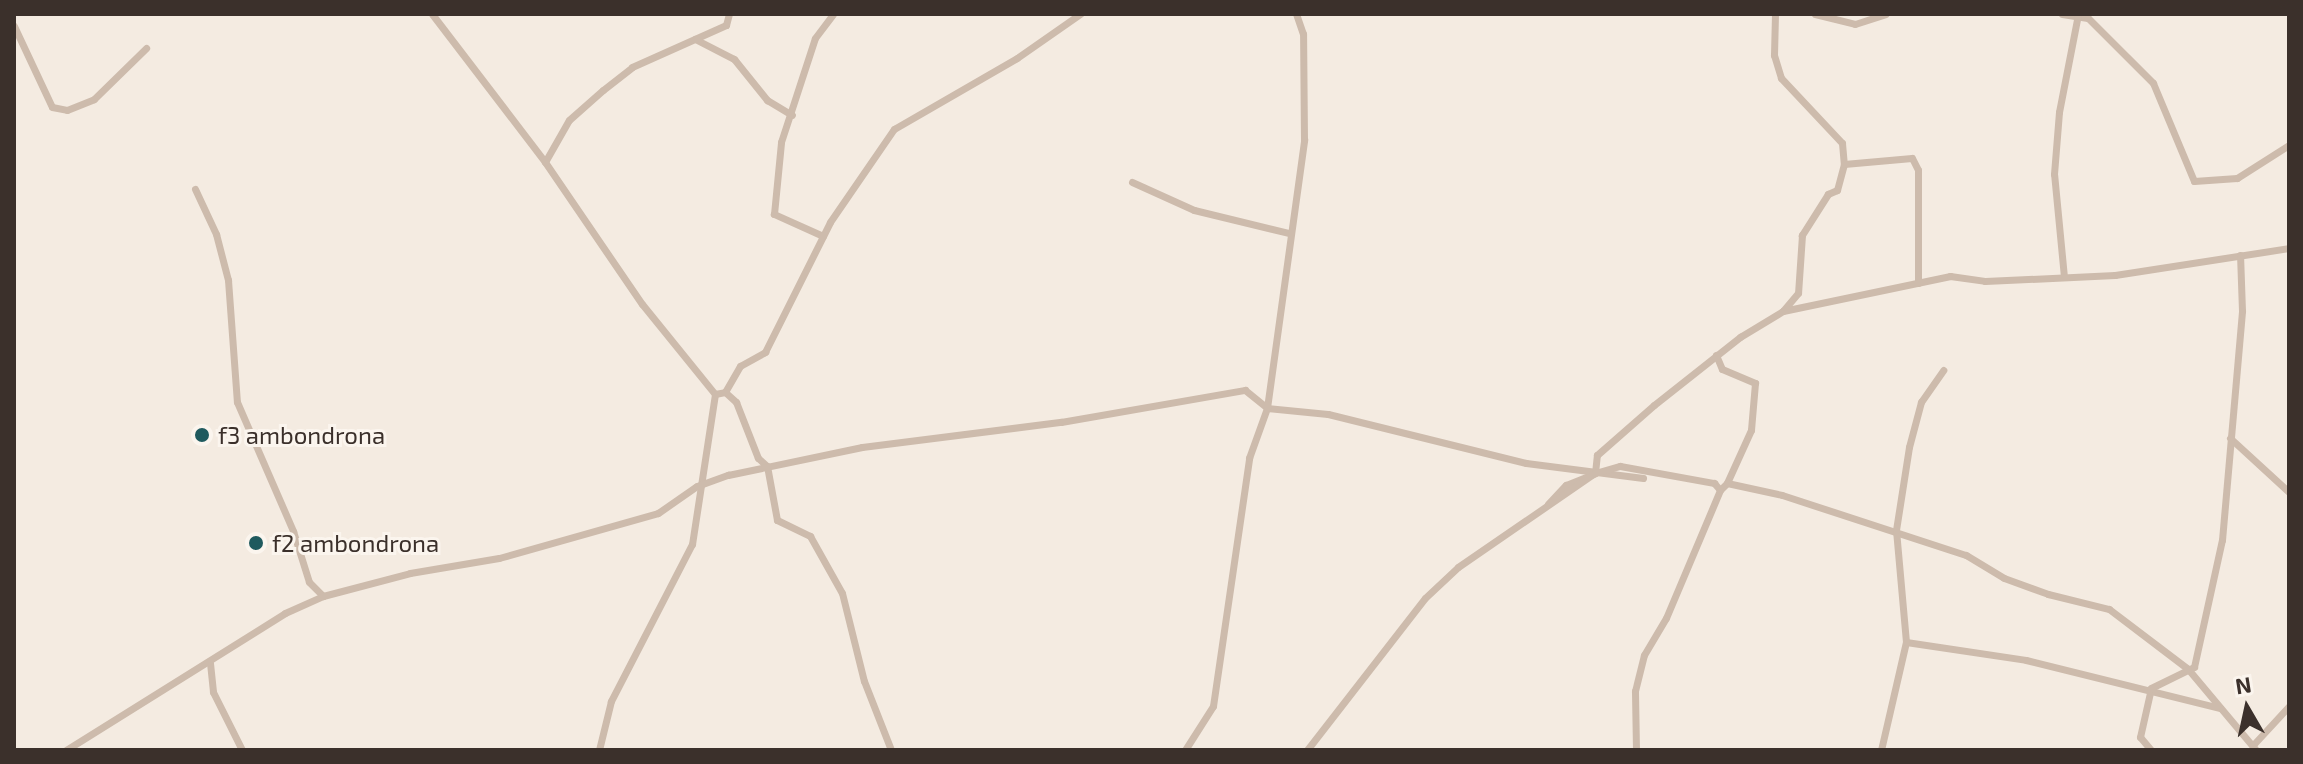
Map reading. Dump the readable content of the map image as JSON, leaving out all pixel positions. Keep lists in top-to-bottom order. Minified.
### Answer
{"places":["f3 ambondrona","f2 ambondrona"],"north":"top"}
